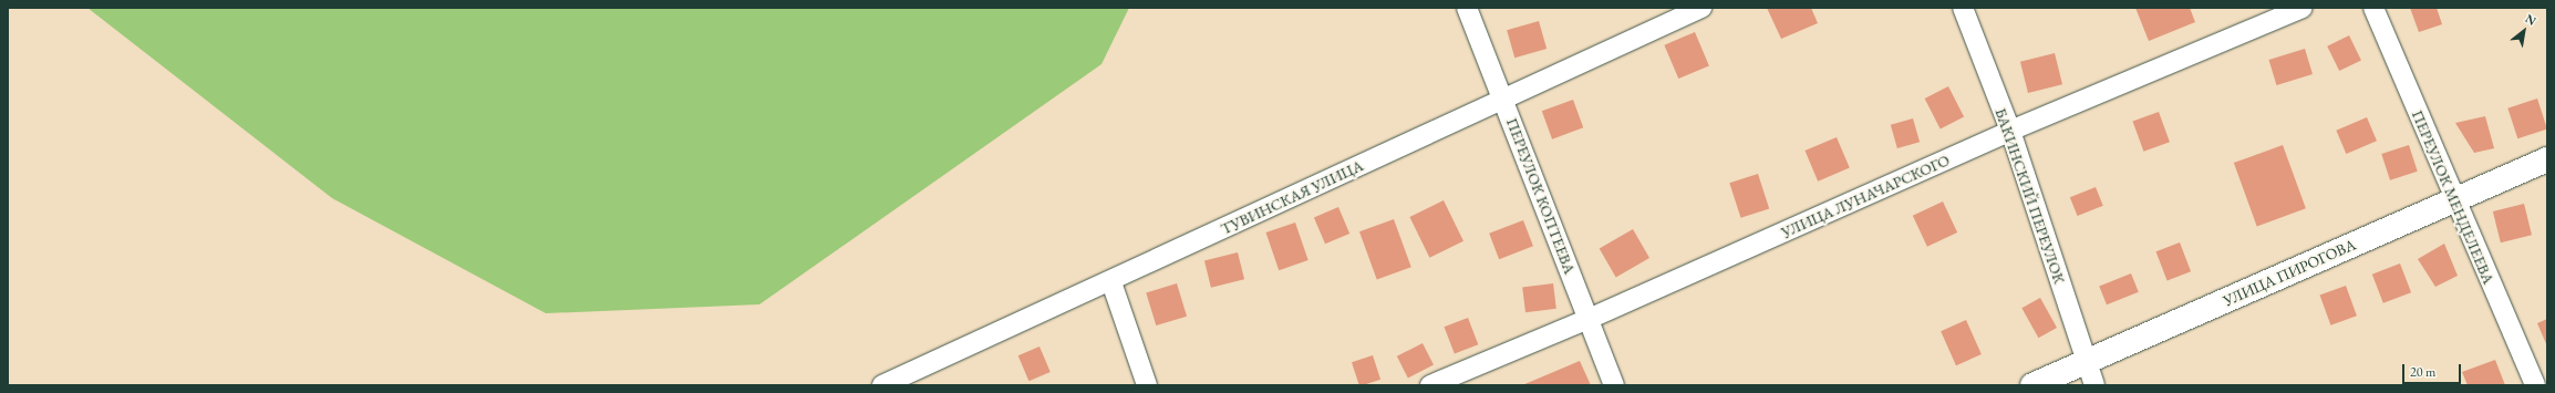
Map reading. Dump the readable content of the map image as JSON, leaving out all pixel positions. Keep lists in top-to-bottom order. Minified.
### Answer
{"streets":{"main road":["УЛИЦА ПИРОГОВА"],"street":["ПЕРЕУЛОК КОПТЕЕВА","УЛИЦА ЛУНАЧАРСКОГО","БАКИНСКИЙ ПЕРЕУЛОК","ТУВИНСКАЯ УЛИЦА","ПЕРЕУЛОК МЕНДЕЛЕЕВА"]},"crossings":[["ПЕРЕУЛОК КОПТЕЕВА","УЛИЦА ЛУНАЧАРСКОГО"],["ПЕРЕУЛОК КОПТЕЕВА","ТУВИНСКАЯ УЛИЦА"],["УЛИЦА ЛУНАЧАРСКОГО","БАКИНСКИЙ ПЕРЕУЛОК"],["БАКИНСКИЙ ПЕРЕУЛОК","УЛИЦА ПИРОГОВА"],["ПЕРЕУЛОК МЕНДЕЛЕЕВА","УЛИЦА ПИРОГОВА"]],"scale_bar":"20 m","north":"top right"}
